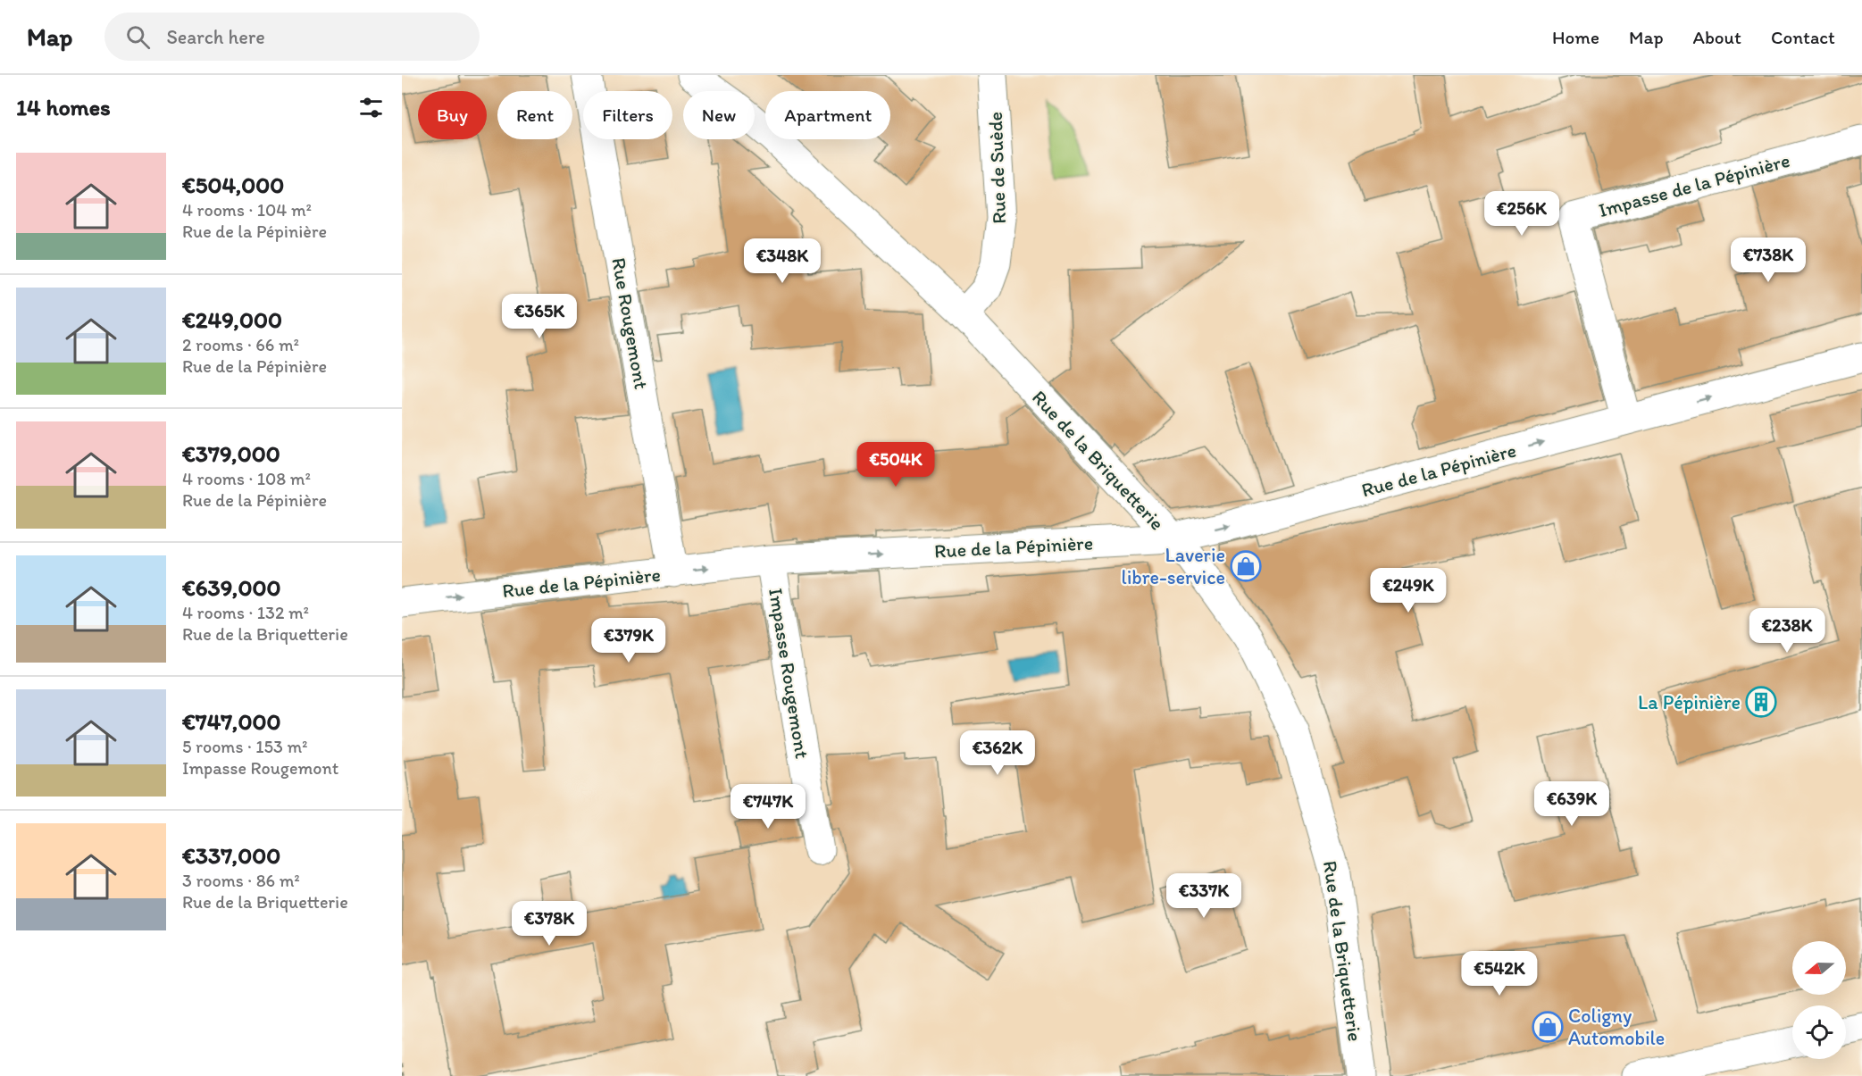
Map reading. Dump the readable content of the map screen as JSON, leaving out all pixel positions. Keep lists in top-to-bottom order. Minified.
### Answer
{"streets":{"street":["Rue de Suède","Impasse de la Pépinière","Rue Rougemont","Rue de la Briquetterie","Rue de la Pépinière","Impasse Rougemont"]},"crossings":[["Rue de Suède","Rue de la Briquetterie"],["Impasse de la Pépinière","Rue de la Pépinière"],["Rue Rougemont","Rue de la Pépinière"],["Rue de la Briquetterie","Rue de la Pépinière"],["Rue de la Pépinière","Impasse Rougemont"]],"one_way":["Rue de la Pépinière"],"places":{"shop":["Laverie libre-service","Coligny Automobile"],"building":["La Pépinière"]},"north":"left","page":{"header":"Map","search":"Search here","nav":["Home","Map","About","Contact"],"heading":"14 homes","chip":["Buy","Rent","Filters","New","Apartment"],"list":[{"name":"€504,000","note":"4 rooms · 104 m² · Rue de la Pépinière"},{"name":"€249,000","note":"2 rooms · 66 m² · Rue de la Pépinière"},{"name":"€379,000","note":"4 rooms · 108 m² · Rue de la Pépinière"},{"name":"€639,000","note":"4 rooms · 132 m² · Rue de la Briquetterie"},{"name":"€747,000","note":"5 rooms · 153 m² · Impasse Rougemont"},{"name":"€337,000","note":"3 rooms · 86 m² · Rue de la Briquetterie"}],"price":["€256K","€738K","€348K","€365K","€504K","€249K","€238K","€379K","€362K","€639K","€747K","€337K","€378K","€542K"]}}
